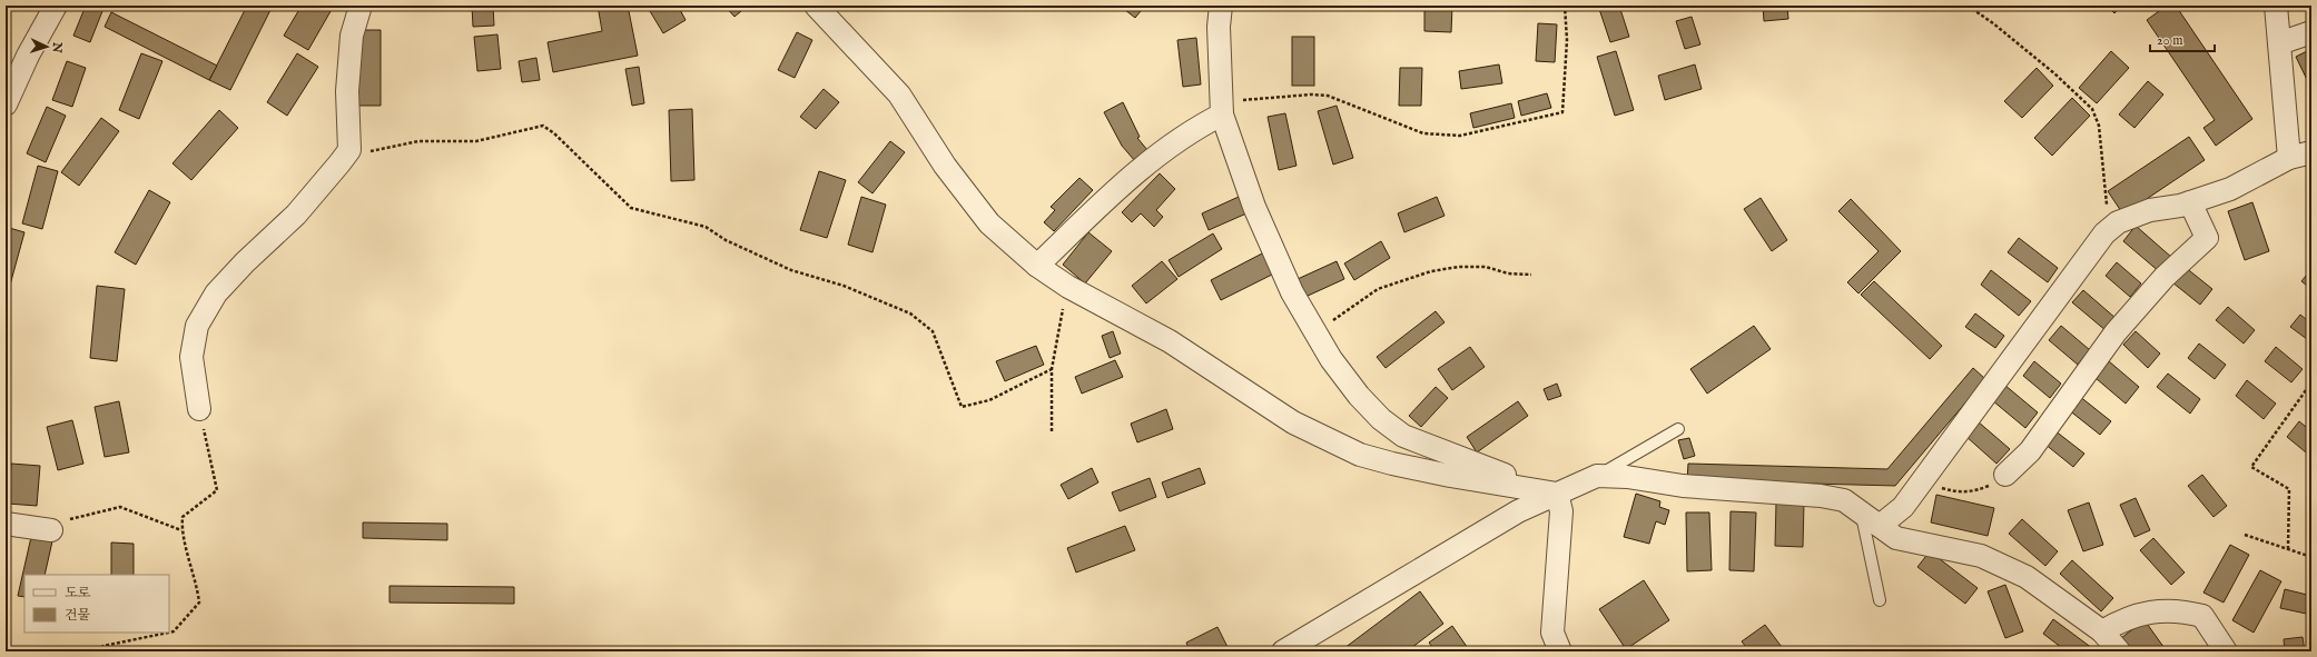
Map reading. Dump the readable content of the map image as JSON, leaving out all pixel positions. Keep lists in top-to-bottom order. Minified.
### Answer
{"legend":["도로","건물"],"scale_bar":"20 m","north":"right"}
